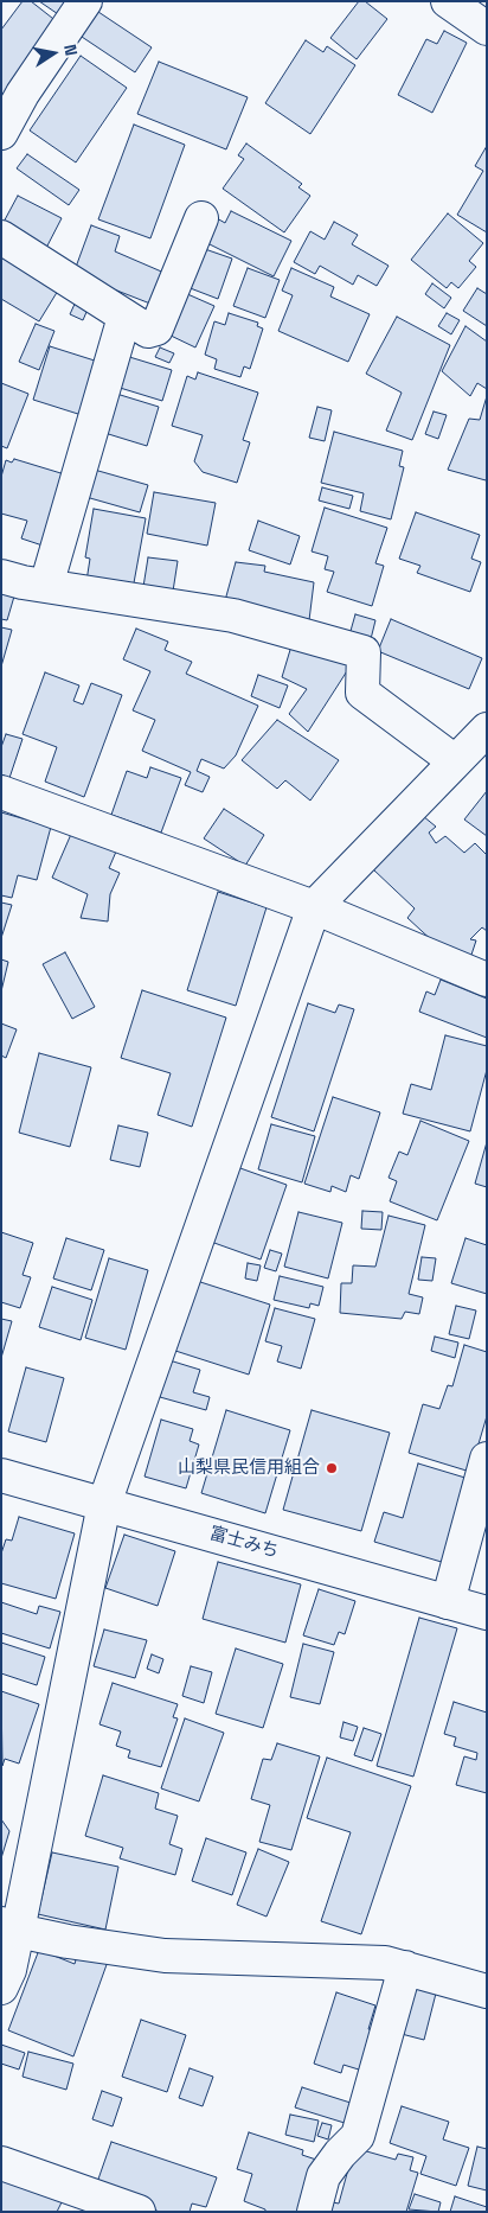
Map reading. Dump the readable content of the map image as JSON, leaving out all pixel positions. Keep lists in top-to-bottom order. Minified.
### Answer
{"streets":{"main road":["富士みち"]},"places":["山梨県民信用組合"],"north":"right"}
